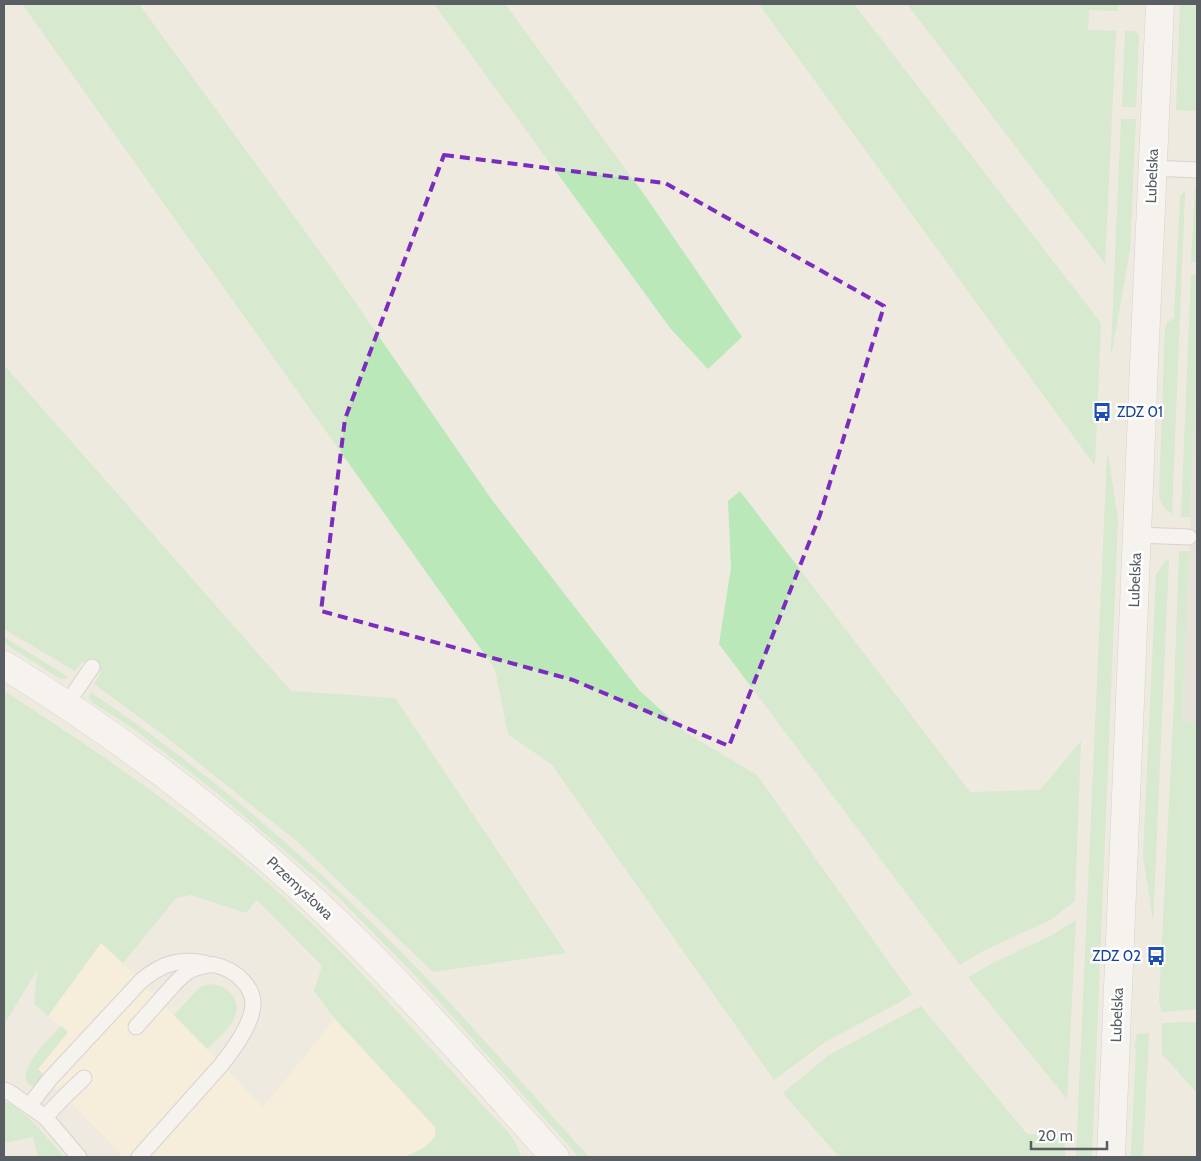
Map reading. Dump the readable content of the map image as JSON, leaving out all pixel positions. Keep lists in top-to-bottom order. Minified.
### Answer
{"streets":{"street":["Lubelska","Przemysłowa"]},"places":{"bus stop":["ZDZ 01","ZDZ 02"]},"scale_bar":"20 m"}
